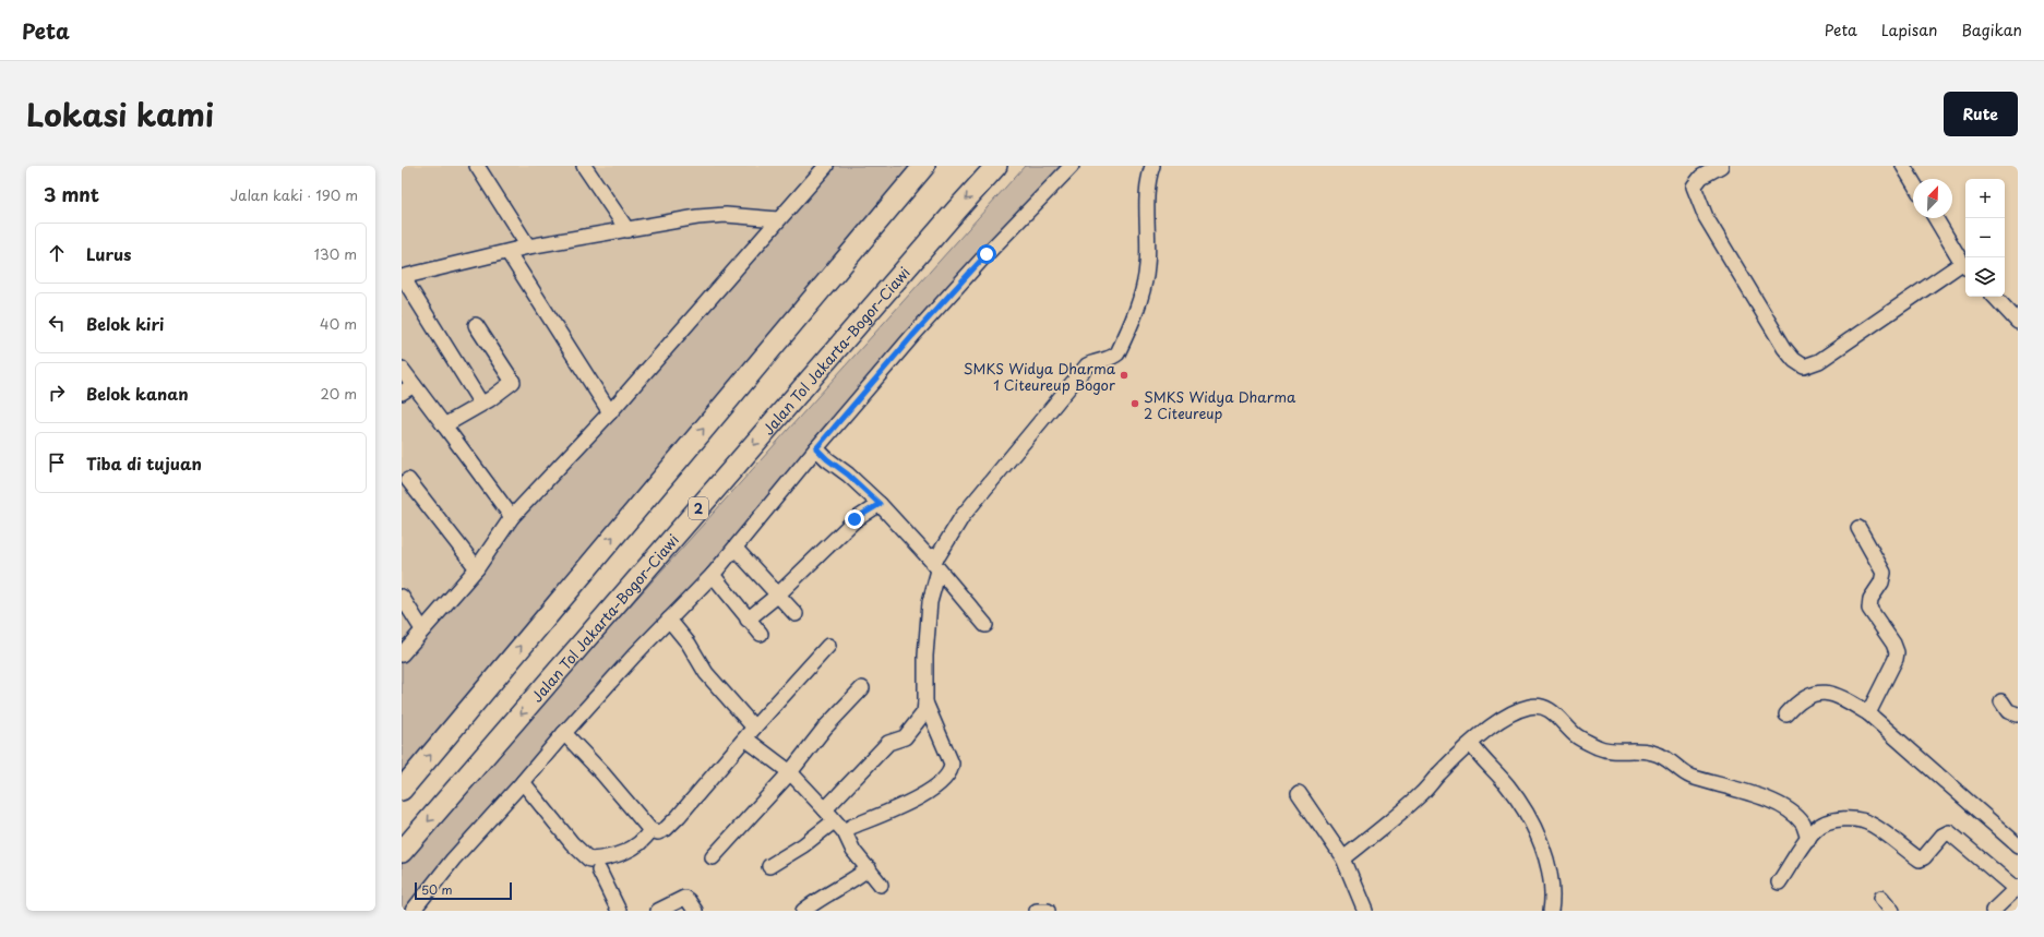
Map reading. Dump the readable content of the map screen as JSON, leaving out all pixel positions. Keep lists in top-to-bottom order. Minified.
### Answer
{"streets":{"highway":["Jalan Tol Jakarta–Bogor–Ciawi","2"]},"places":["SMKS Widya Dharma 1 Citeureup Bogor","SMKS Widya Dharma 2 Citeureup"],"scale_bar":"50 m","north":"top right","page":{"header":"Peta","nav":["Peta","Lapisan","Bagikan"],"title":"Lokasi kami","buttons":"Rute","heading":["3 mnt","Jalan kaki · 190 m"],"map_buttons":["+","−"],"list":[["Lurus","130 m"],["Belok kiri","40 m"],["Belok kanan","20 m"],"Tiba di tujuan"],"scale":"50 m"}}
